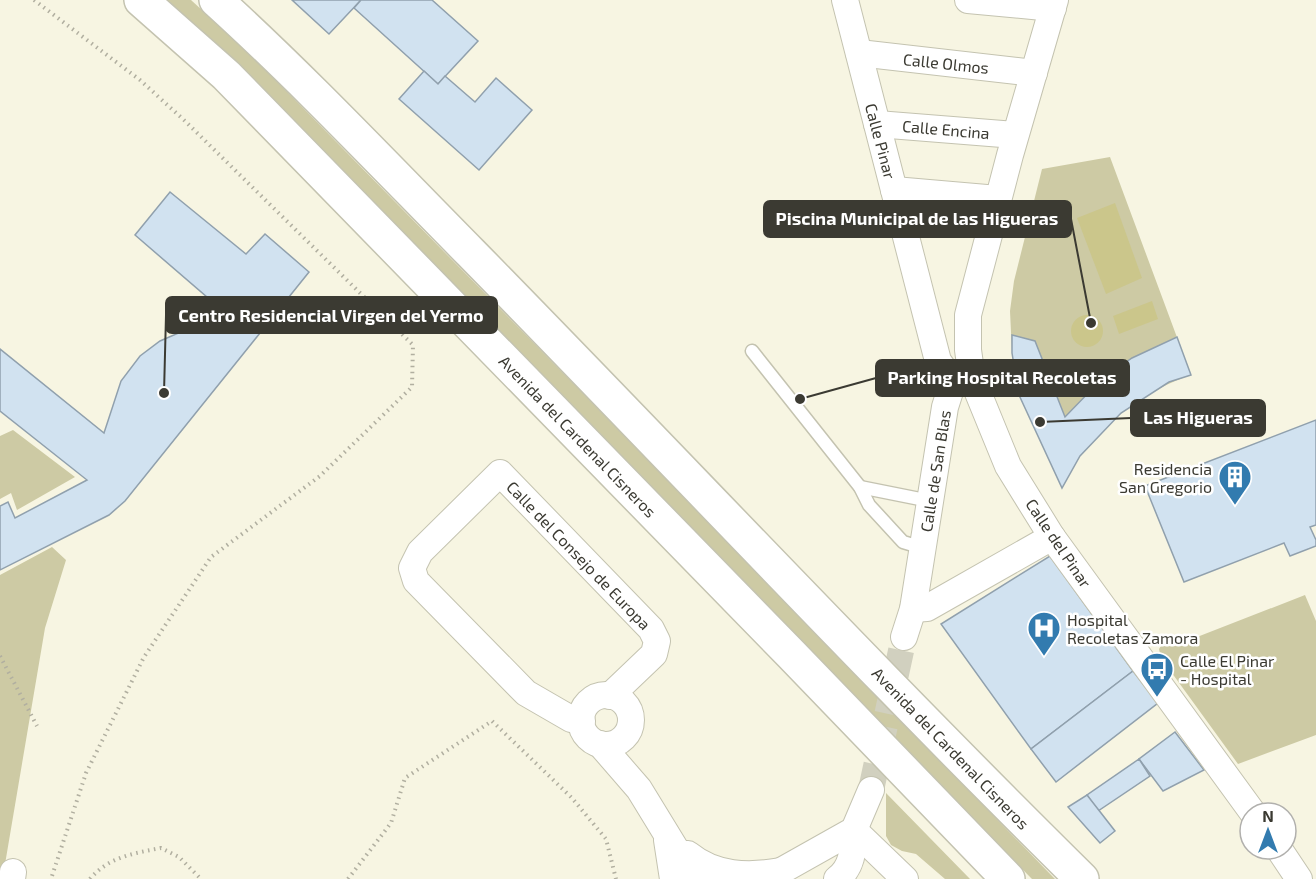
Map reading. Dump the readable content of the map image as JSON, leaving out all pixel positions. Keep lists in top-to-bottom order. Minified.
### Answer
{"streets":{"highway":["Avenida del Cardenal Cisneros"],"street":["Calle Olmos","Calle Encina","Calle Pinar","Calle de San Blas","Calle del Pinar","Calle del Consejo de Europa"]},"crossings":[["Calle Olmos","Calle Pinar"],["Calle Olmos","Calle de San Blas"],["Calle Encina","Calle Pinar"],["Calle Encina","Calle de San Blas"],["Calle Pinar","Calle de San Blas"],["Calle Pinar","Calle del Pinar"],["Calle de San Blas","Calle del Pinar"]],"places":{"other":["Piscina Municipal de las Higueras","Centro Residencial Virgen del Yermo","Parking Hospital Recoletas","Las Higueras"],"building":["Residencia San Gregorio"],"hospital":["Hospital Recoletas Zamora"],"bus stop":["Calle El Pinar - Hospital"]},"north":"top"}
